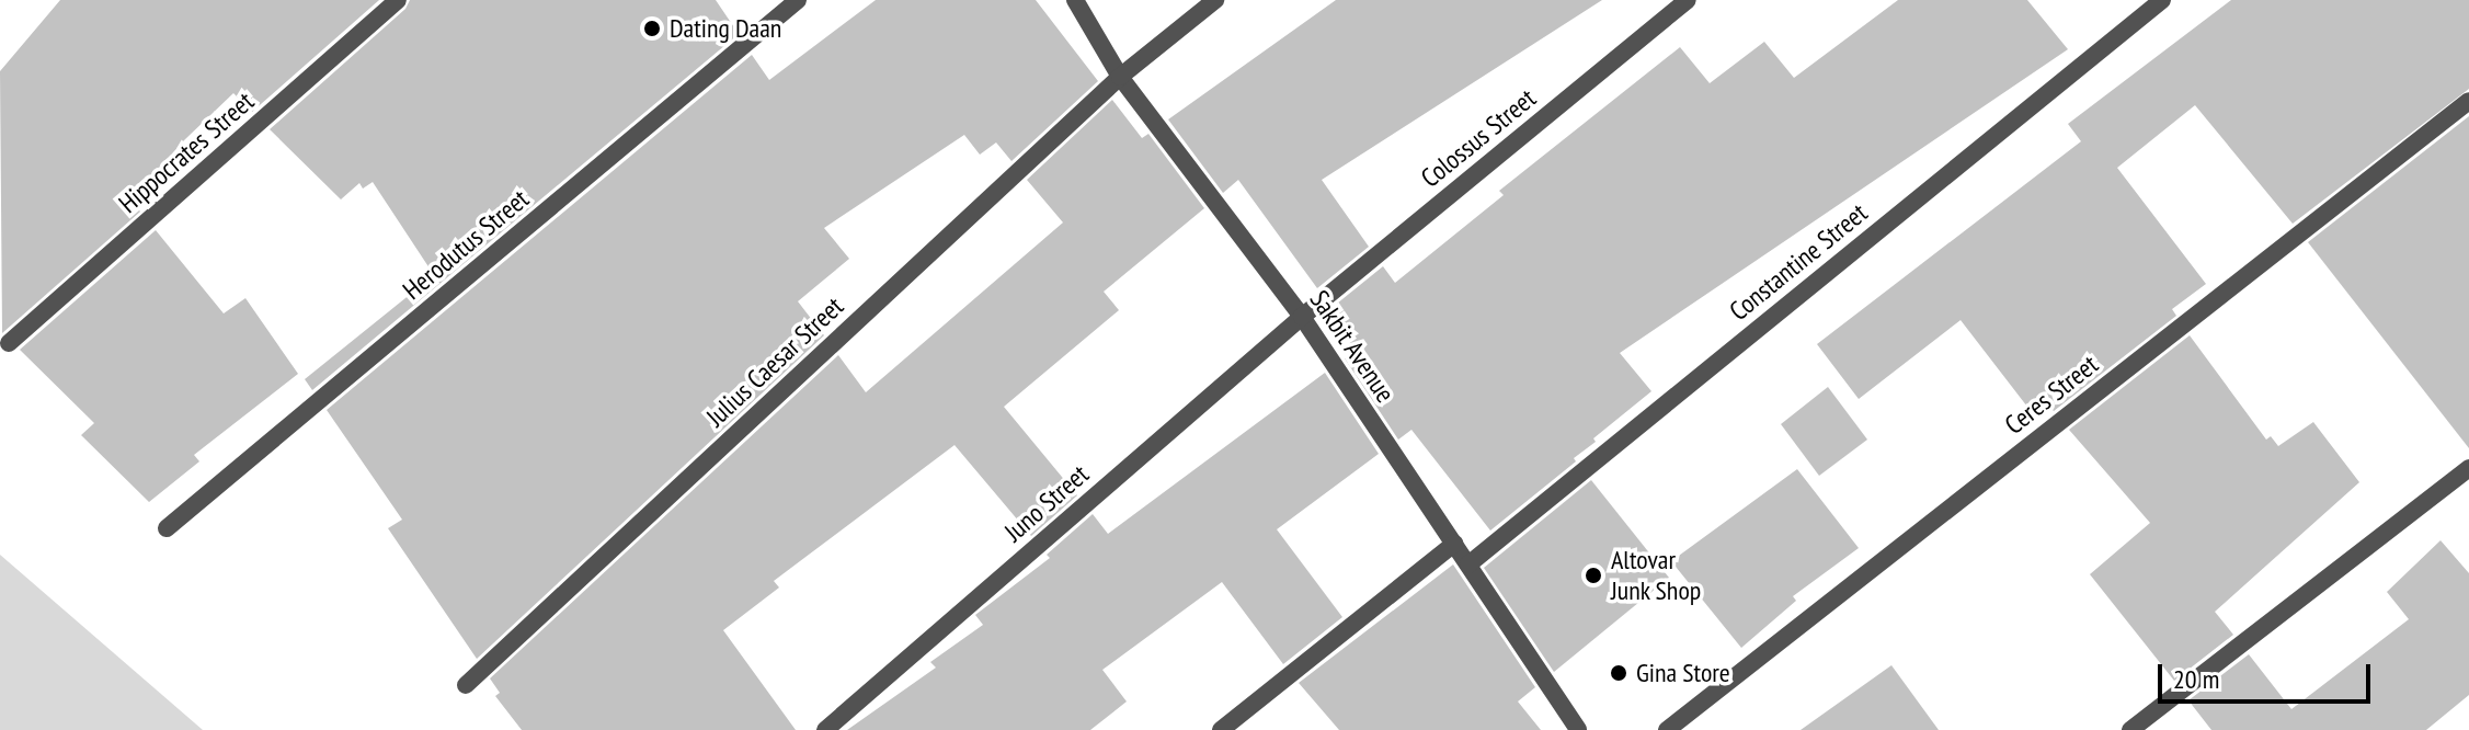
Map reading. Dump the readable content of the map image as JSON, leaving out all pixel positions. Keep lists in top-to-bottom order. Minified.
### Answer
{"streets":{"street":["Colossus Street","Hippocrates Street","Herodutus Street","Constantine Street","Sakbit Avenue","Julius Caesar Street","Ceres Street","Juno Street"]},"crossings":[["Colossus Street","Sakbit Avenue"],["Colossus Street","Juno Street"],["Constantine Street","Sakbit Avenue"],["Sakbit Avenue","Julius Caesar Street"],["Sakbit Avenue","Juno Street"]],"places":["Dating Daan","Altovar Junk Shop","Gina Store"],"scale_bar":"20 m"}
